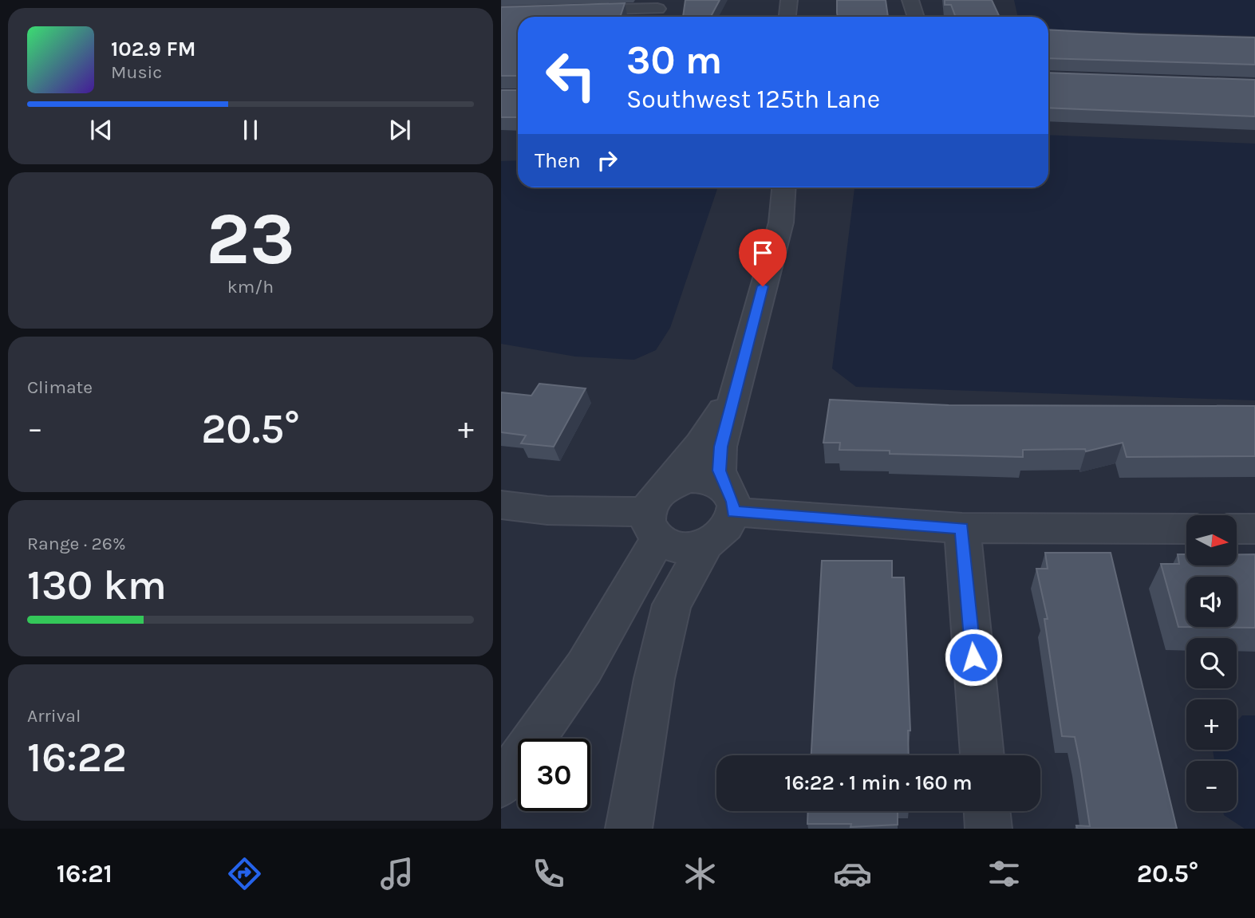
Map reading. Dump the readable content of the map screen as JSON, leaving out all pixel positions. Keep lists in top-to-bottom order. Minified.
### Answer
{"north":"right","page":{"turn":["30 m","Southwest 125th Lane"],"song":["102.9 FM","Music"],"then":"Then","tile":[["23","km/h"],"Climate",["Range · 26%","130 km"],["Arrival","16:22"]],"heat":["−","20.5°","+"],"map_buttons":["+","−"],"limit":"30","trip":"16:22 · 1 min · 160 m","tabs":["16:21","20.5°"]}}
